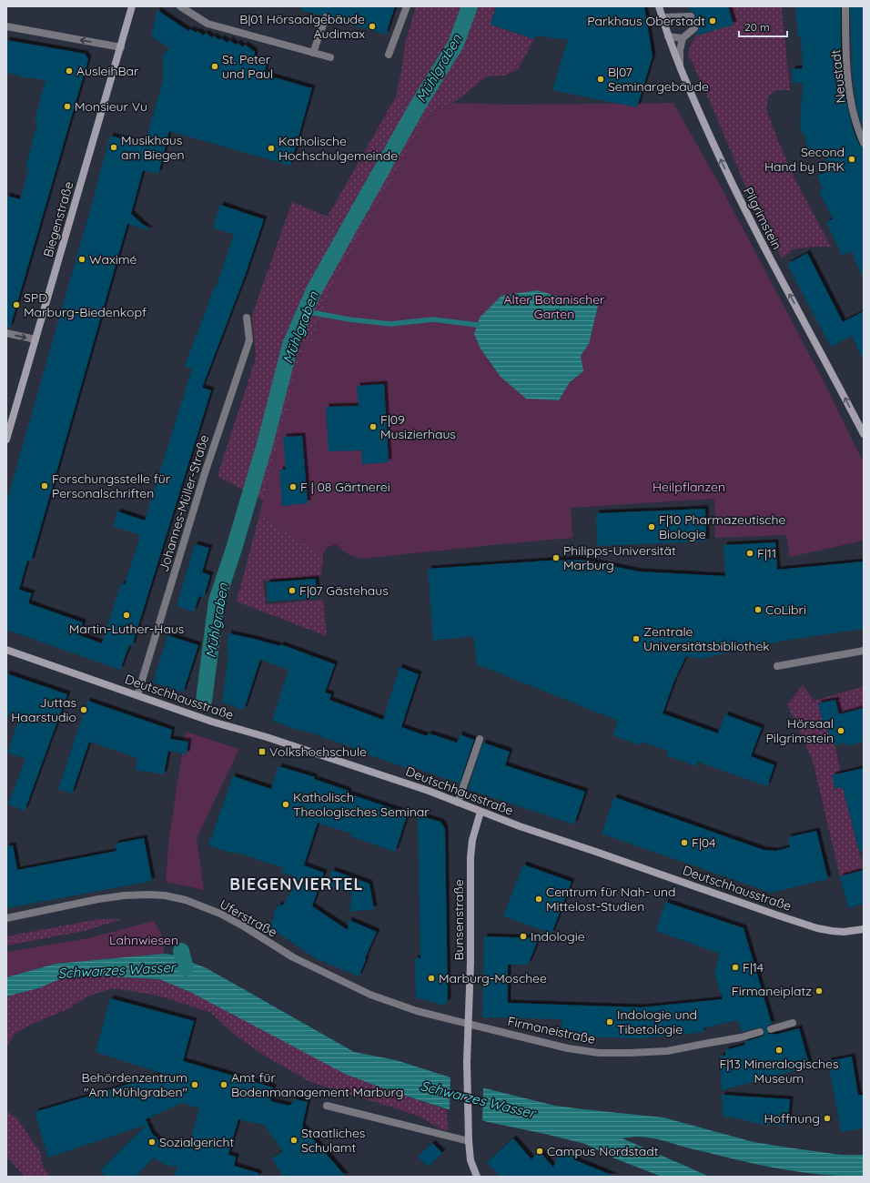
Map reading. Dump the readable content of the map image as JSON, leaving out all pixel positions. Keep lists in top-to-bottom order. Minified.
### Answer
{"streets":{"main road":["Pilgrimstein","Biegenstraße","Deutschhausstraße","Bunsenstraße"],"street":["Neustadt","Johannes-Müller-Straße","Uferstraße","Firmaneistraße"]},"crossings":[["Johannes-Müller-Straße","Deutschhausstraße"],["Deutschhausstraße","Bunsenstraße"],["Uferstraße","Bunsenstraße"],["Uferstraße","Firmaneistraße"],["Bunsenstraße","Firmaneistraße"]],"one_way":["Pilgrimstein"],"districts":["BIEGENVIERTEL"],"water":["Mühlgraben","Schwarzes Wasser"],"parks":["Alter Botanischer Garten","Heilpflanzen","Lahnwiesen"],"places":{"other":["Parkhaus Oberstadt","B|01 Hörsaalgebäude Audimax","St. Peter und Paul","AusleihBar","B|07 Seminargebäude","Monsieur Vu","Musikhaus am Biegen","Katholische Hochschulgemeinde","Second Hand by DRK","Waximé","SPD Marburg-Biedenkopf","F|09 Musizierhaus","Forschungsstelle für Personalschriften","F | 08 Gärtnerei","F|10 Pharmazeutische Biologie","F|11","Philipps-Universität Marburg","F|07 Gästehaus","CoLibri","Martin-Luther-Haus","Zentrale Universitätsbibliothek","Juttas Haarstudio","Hörsaal Pilgrimstein","Katholisch Theologisches Seminar","F|04","Centrum für Nah- und Mittelost-Studien","Indologie","F|14","Marburg-Moschee","Firmaneiplatz","Indologie und Tibetologie","F|13 Mineralogisches Museum","Behördenzentrum \"Am Mühlgraben\"","Amt für Bodenmanagement Marburg","Hoffnung","Staatliches Schulamt","Sozialgericht","Campus Nordstadt"],"transit":["Volkshochschule"]},"scale_bar":"20 m"}
